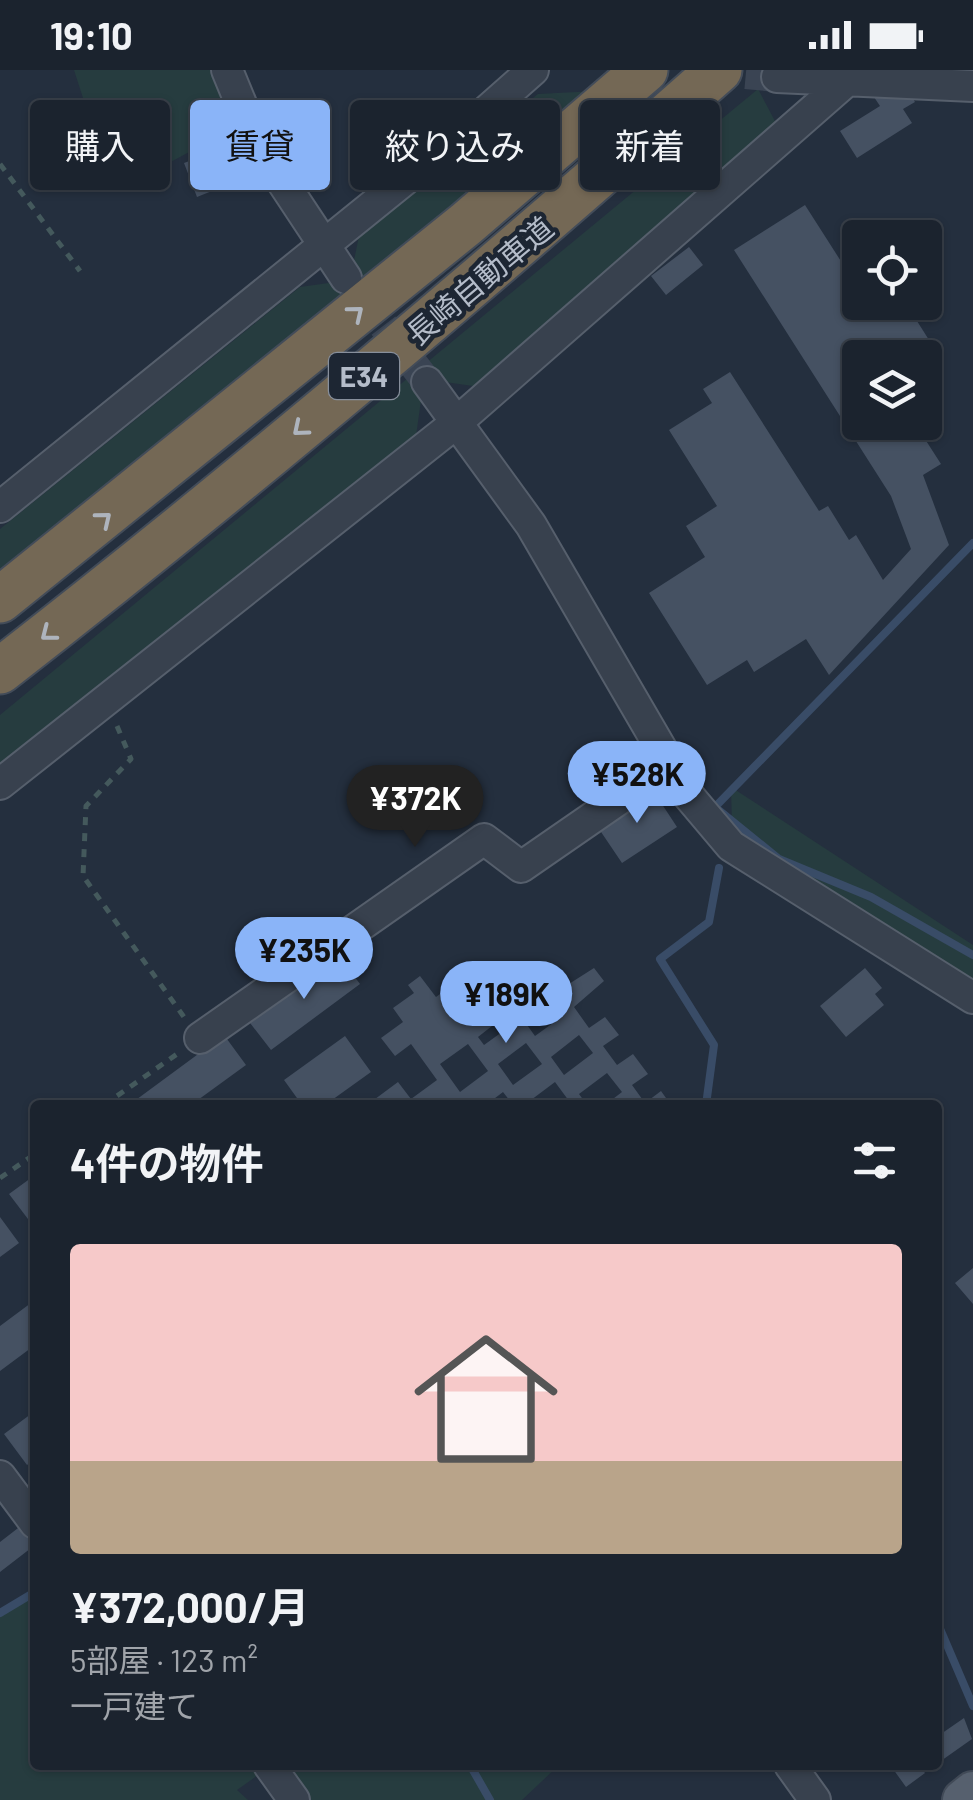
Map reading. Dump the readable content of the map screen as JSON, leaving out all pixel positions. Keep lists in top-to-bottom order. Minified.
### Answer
{"streets":{"highway":["長崎自動車道","E34"]},"page":{"status":"19:10","chip":["購入","賃貸","絞り込み","新着"],"price":["¥528K","¥372K","¥235K","¥189K"],"heading":"4件の物件","list":[{"name":"¥372,000/月","note":"5部屋 · 123 m² · 一戸建て"}]}}
